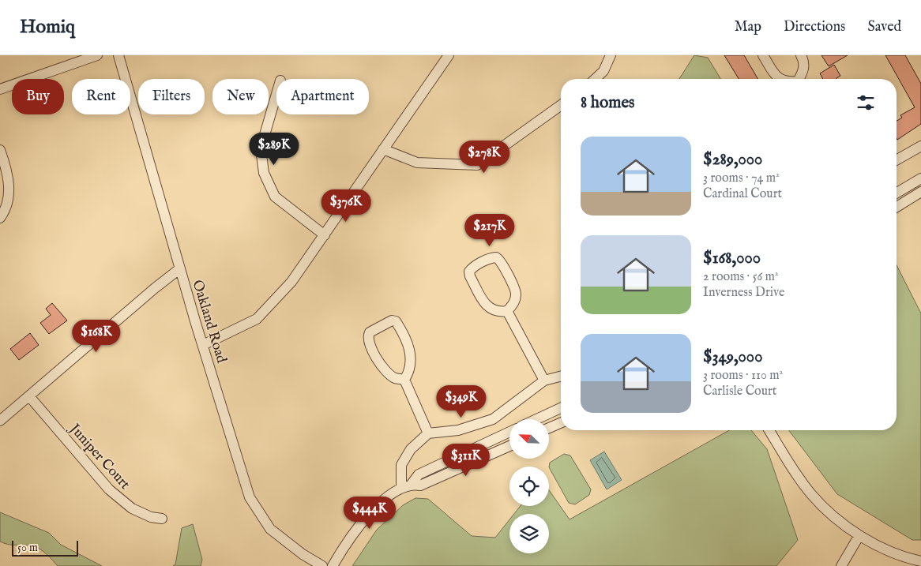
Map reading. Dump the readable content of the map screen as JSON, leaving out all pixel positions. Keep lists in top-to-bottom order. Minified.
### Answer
{"streets":{"street":["Oakland Road","Juniper Court"]},"scale_bar":"50 m","north":"top left","page":{"header":"Homiq","nav":["Map","Directions","Saved"],"chip":["Buy","Rent","Filters","New","Apartment"],"heading":"8 homes","list":[{"name":"$289,000","note":"3 rooms · 74 m² · Cardinal Court"},{"name":"$168,000","note":"2 rooms · 56 m² · Inverness Drive"},{"name":"$349,000","note":"3 rooms · 110 m² · Carlisle Court"}],"price":["$289K","$278K","$376K","$217K","$168K","$349K","$311K","$444K"],"scale":"50 m"}}
